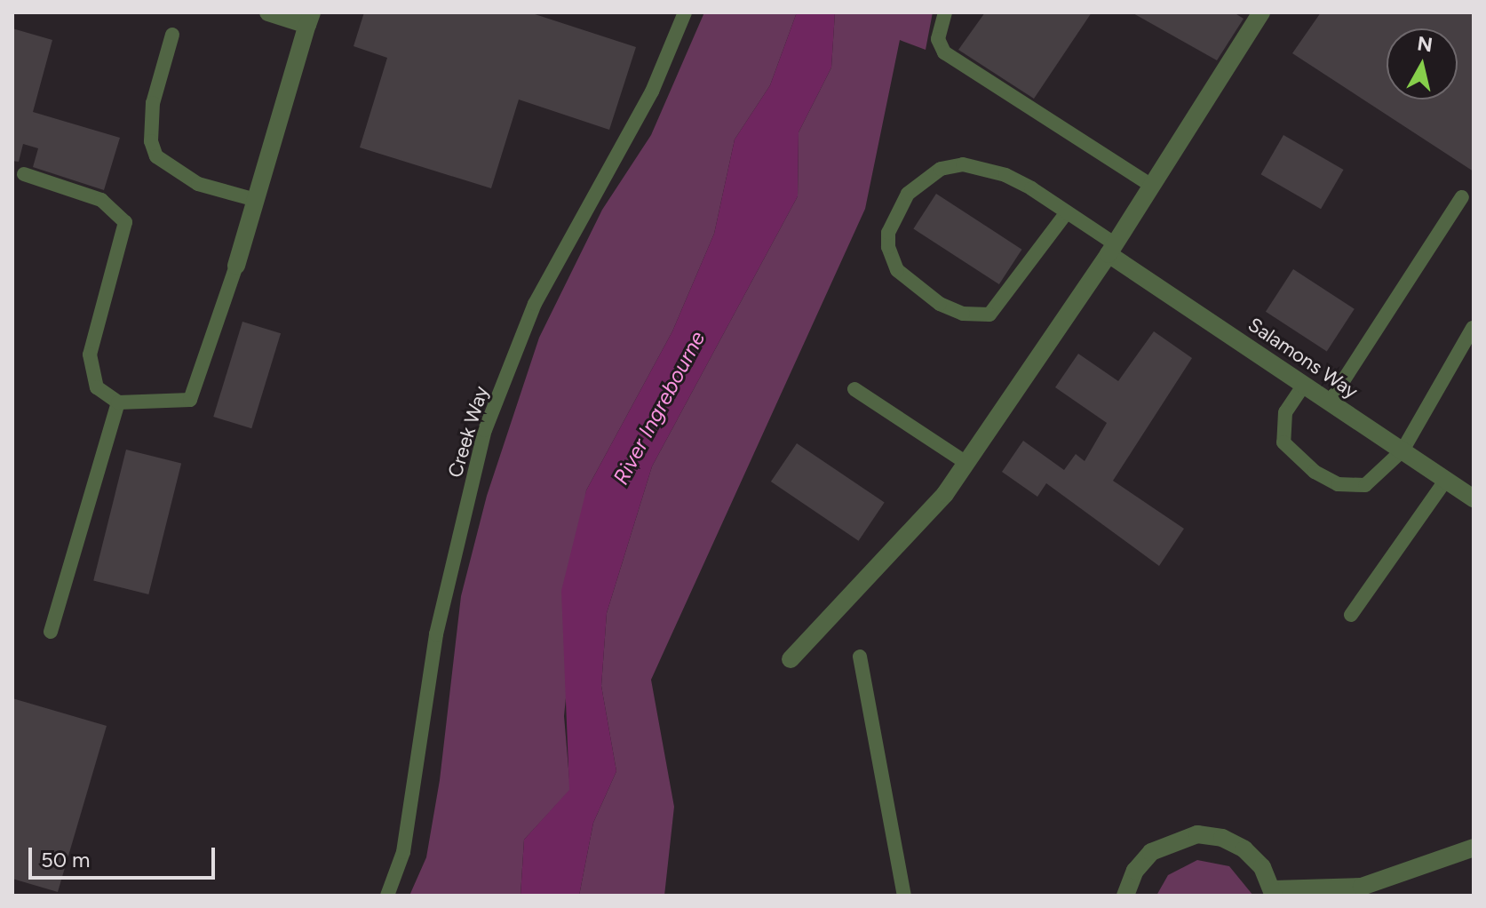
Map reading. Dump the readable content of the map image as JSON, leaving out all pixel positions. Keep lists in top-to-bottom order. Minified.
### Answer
{"streets":{"street":["Salamons Way"],"lane":["Creek Way"]},"water":["River Ingrebourne"],"scale_bar":"50 m","north":"top"}
